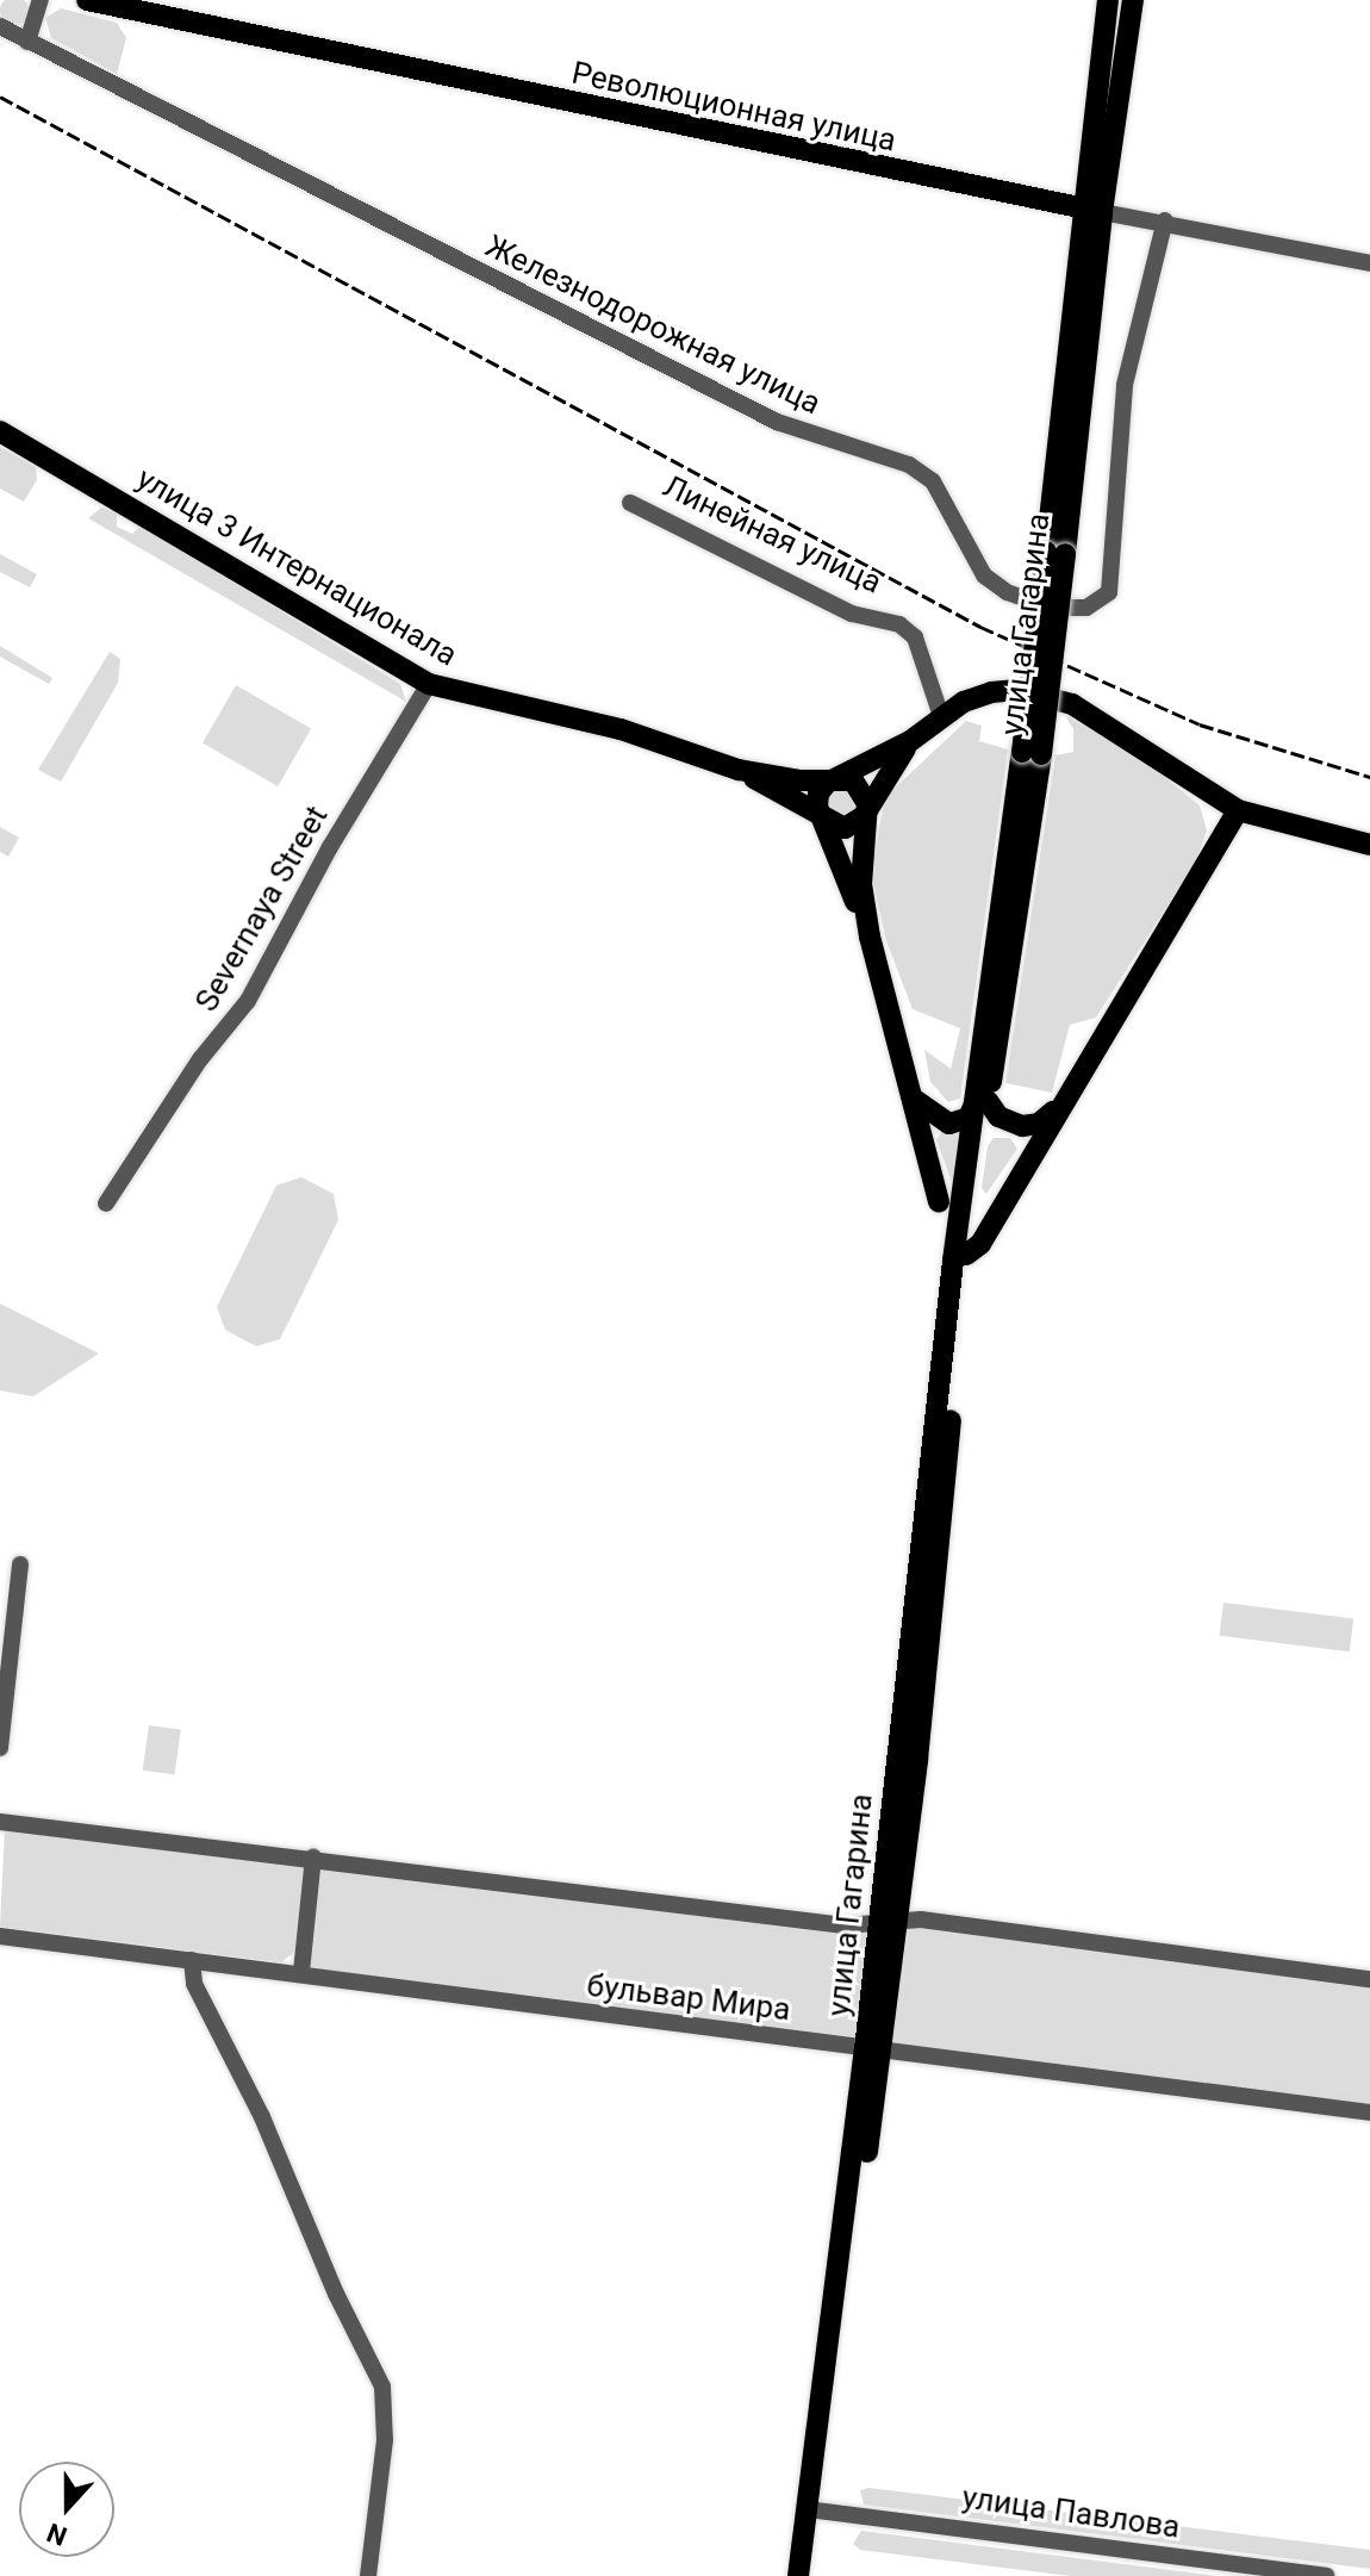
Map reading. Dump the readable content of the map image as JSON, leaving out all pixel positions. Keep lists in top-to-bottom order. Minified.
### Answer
{"streets":{"main road":["Революционная улица","улица 3 Интернационала","улица Гагарина"],"street":["Железнодорожная улица","Линейная улица","Severnaya Street","бульвар Мира","улица Павлова"]},"crossings":[["Революционная улица","Железнодорожная улица"],["Революционная улица","улица Гагарина"],["улица 3 Интернационала","улица Гагарина"],["улица 3 Интернационала","Severnaya Street"],["улица Гагарина","бульвар Мира"],["улица Гагарина","улица Павлова"]],"north":"bottom"}
